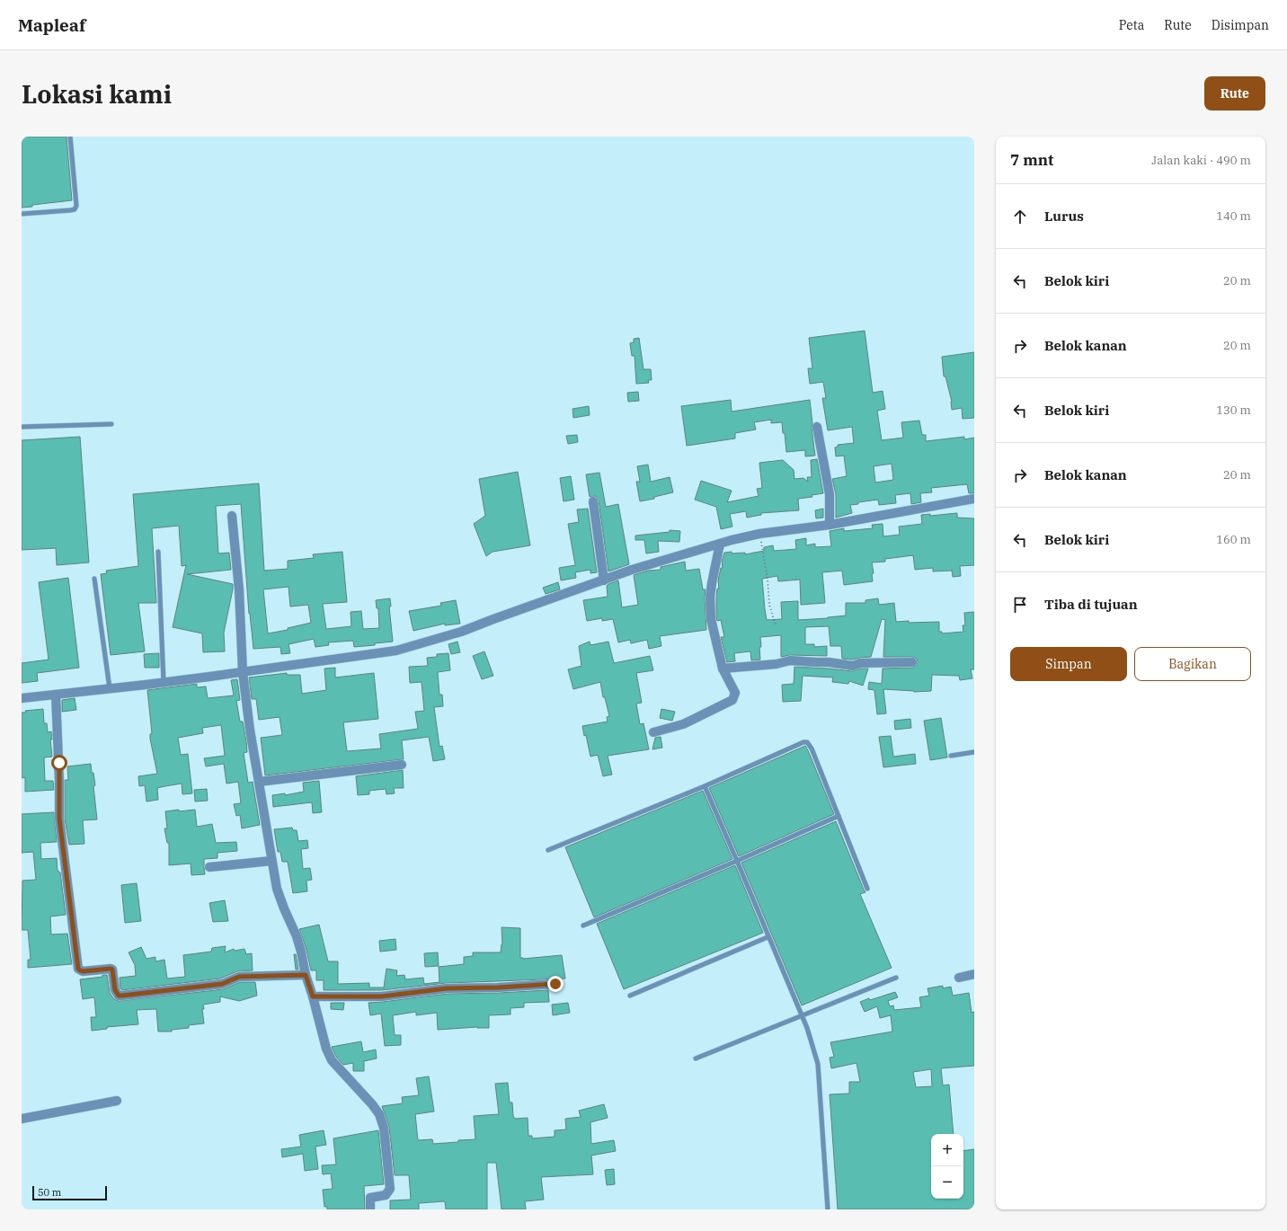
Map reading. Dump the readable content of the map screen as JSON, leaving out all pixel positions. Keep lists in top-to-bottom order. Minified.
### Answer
{"scale_bar":"50 m","page":{"header":"Mapleaf","nav":["Peta","Rute","Disimpan"],"buttons":["Rute",["Simpan","Bagikan"]],"title":"Lokasi kami","heading":["7 mnt","Jalan kaki · 490 m"],"list":[["Lurus","140 m"],["Belok kiri","20 m"],["Belok kanan","20 m"],["Belok kiri","130 m"],["Belok kanan","20 m"],["Belok kiri","160 m"],"Tiba di tujuan"],"map_buttons":["+","−"],"scale":"50 m"}}
